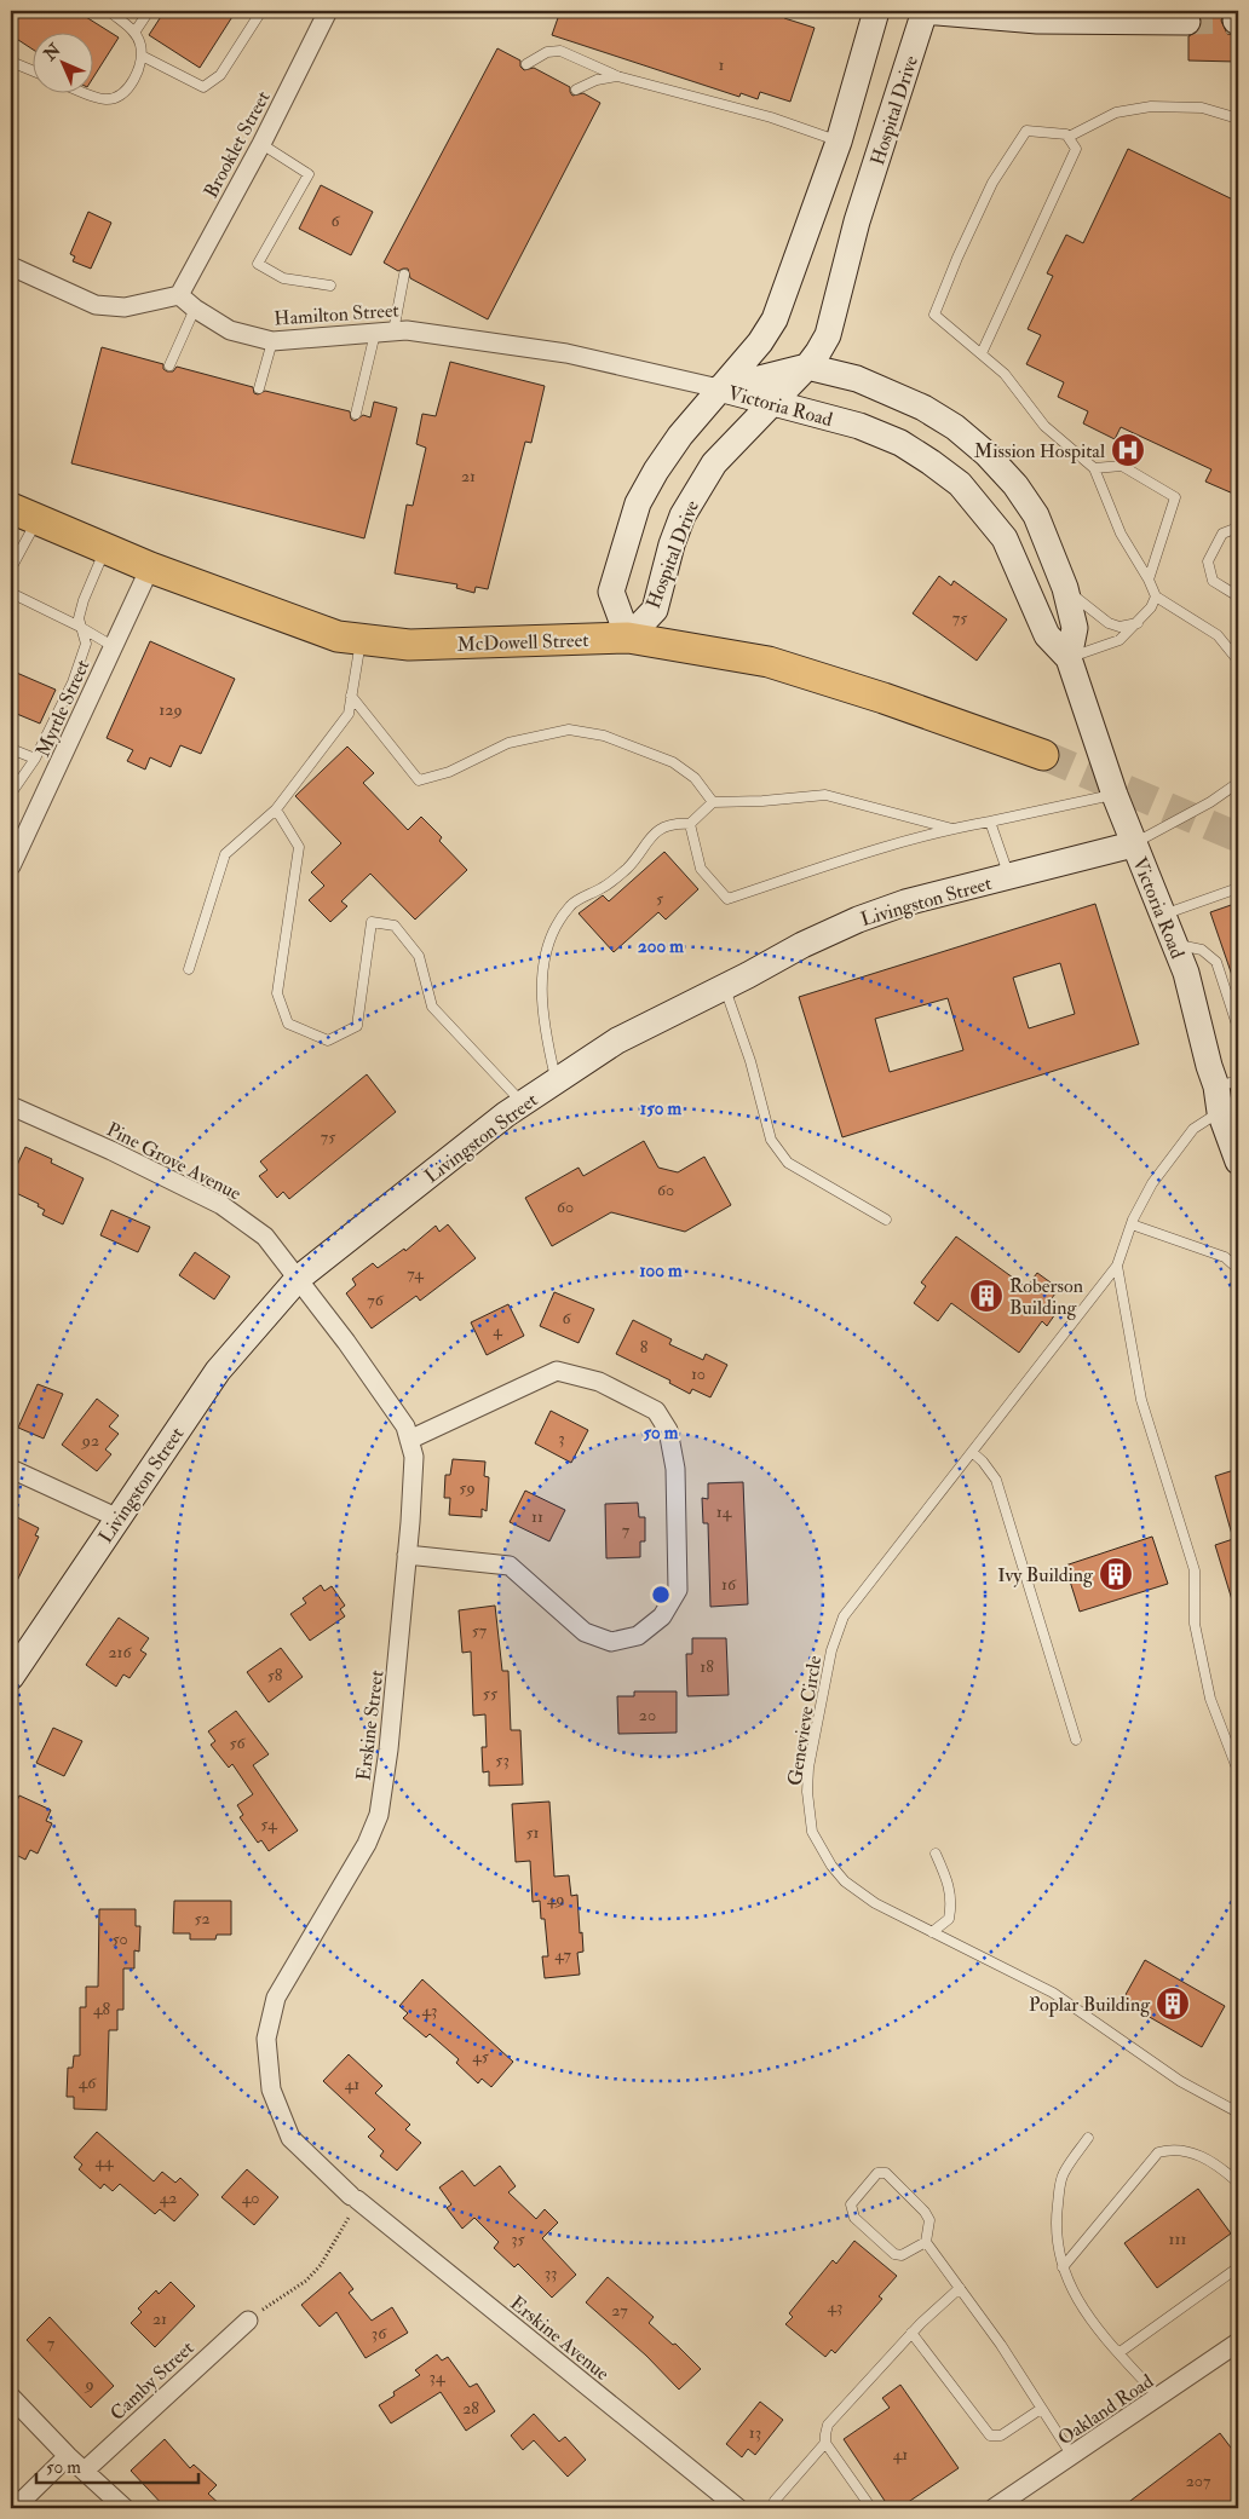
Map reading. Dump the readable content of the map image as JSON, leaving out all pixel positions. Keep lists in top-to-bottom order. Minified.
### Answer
{"streets":{"main road":["McDowell Street"],"street":["Hospital Drive","Brooklet Street","Hamilton Street","Victoria Road","Myrtle Street","Livingston Street","Pine Grove Avenue","Erskine Street","Erskine Avenue","Camby Street","Oakland Road"],"lane":["Genevieve Circle"]},"crossings":[["Hospital Drive","Hamilton Street"],["Hospital Drive","Victoria Road"],["Hospital Drive","McDowell Street"],["Brooklet Street","Hamilton Street"],["Hamilton Street","Victoria Road"],["Victoria Road","Livingston Street"],["McDowell Street","Myrtle Street"],["Livingston Street","Pine Grove Avenue"],["Livingston Street","Erskine Street"],["Pine Grove Avenue","Erskine Street"],["Erskine Street","Erskine Avenue"]],"places":{"hospital":["Mission Hospital"],"building":["Roberson Building","Ivy Building","Poplar Building"]},"house_numbers":["1","6","21","75","129","5","75","60","60","74","76","6","4","8","10","3","92","59","14","11","7","16","57","216","18","58","55","20","56","53","54","51","49","52","50","47","48","43","45","46","41","44","42","40","35","111","33","43","27","21","36","7","34","9","28","13","41","207"],"scale_bar":"50 m","north":"top left","rings":["200 m","150 m","100 m","50 m"]}
